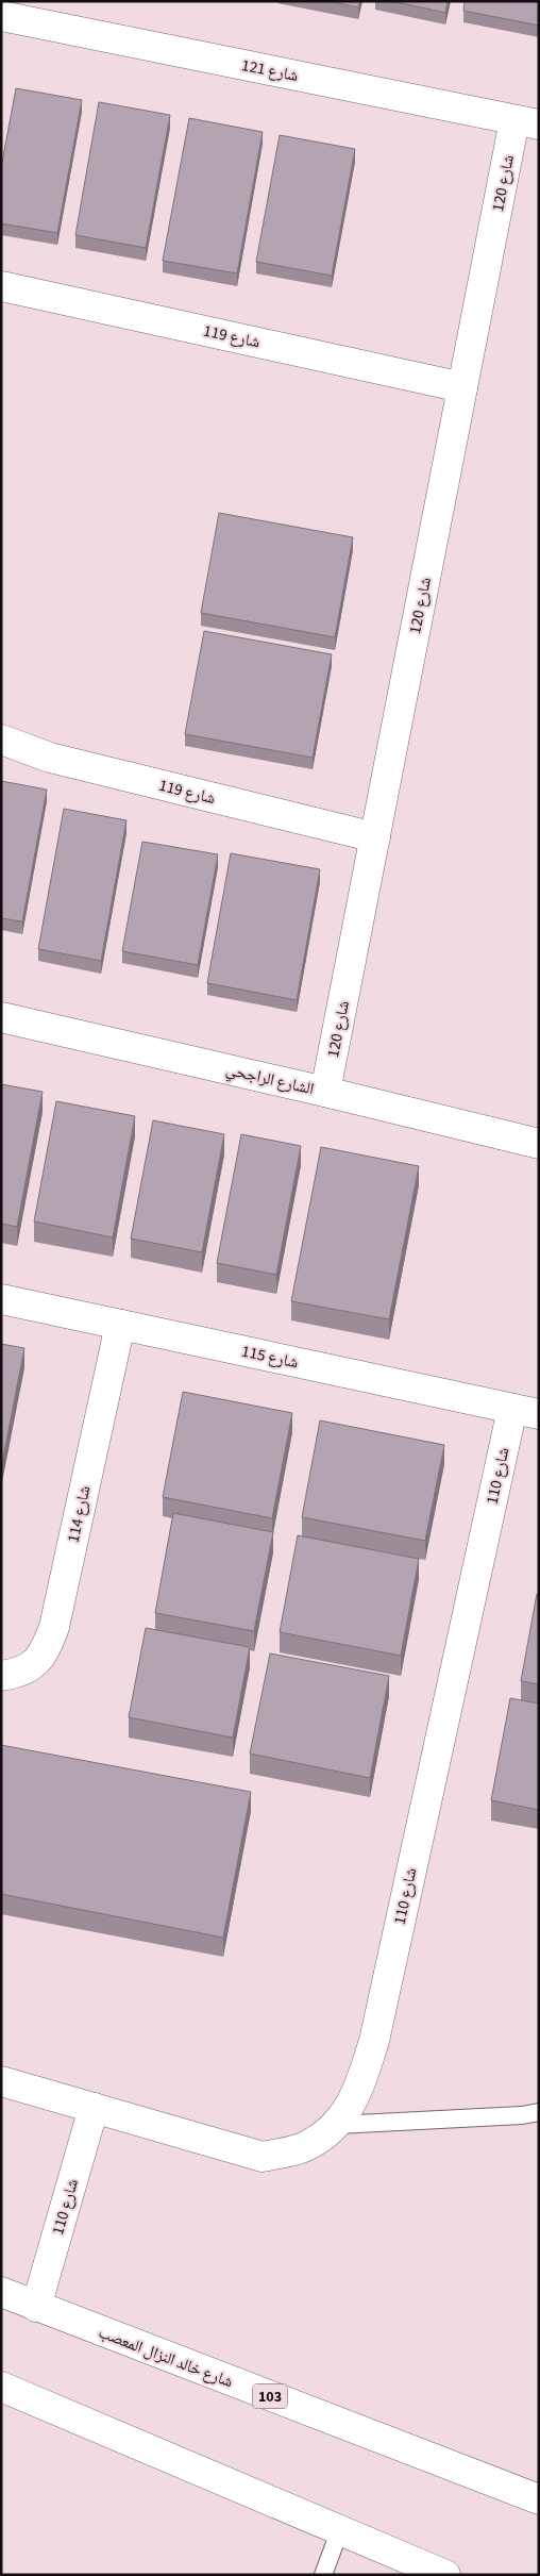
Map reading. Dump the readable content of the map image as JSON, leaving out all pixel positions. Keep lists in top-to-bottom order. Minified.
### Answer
{"streets":{"street":["شارع 121","شارع 120","شارع 119","الشارع الراجحي","شارع 115","شارع 110","114 شارع","شارع خالد النزال المعصب","103"]},"crossings":[["شارع 121","شارع 120"],["شارع 120","شارع 119"],["شارع 120","الشارع الراجحي"],["شارع 115","شارع 110"],["شارع 115","114 شارع"],["شارع 110","شارع خالد النزال المعصب"]]}
